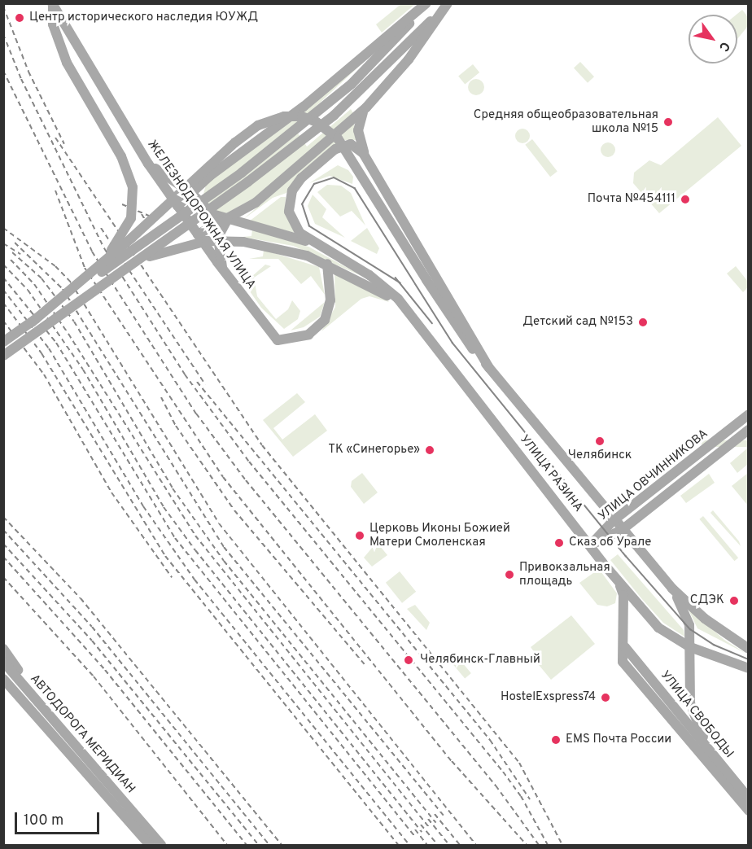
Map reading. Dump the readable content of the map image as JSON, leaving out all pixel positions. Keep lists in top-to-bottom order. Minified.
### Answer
{"streets":{"main road":["ЖЕЛЕЗНОДОРОЖНАЯ УЛИЦА","УЛИЦА РАЗИНА","УЛИЦА ОВЧИННИКОВА","УЛИЦА СВОБОДЫ","АВТОДОРОГА МЕРИДИАН"]},"crossings":[["УЛИЦА РАЗИНА","УЛИЦА ОВЧИННИКОВА"]],"places":["Центр исторического наследия ЮУЖД","Средняя общеобразовательная школа №15","Почта №454111","Детский сад №153","Челябинск","ТК «Синегорье»","Церковь Иконы Божией Матери Смоленская","Сказ об Урале","Привокзальная площадь","СДЭК","Челябинск-Главный","HostelExspress74","EMS Почта России"],"scale_bar":"100 m","north":"bottom right"}
